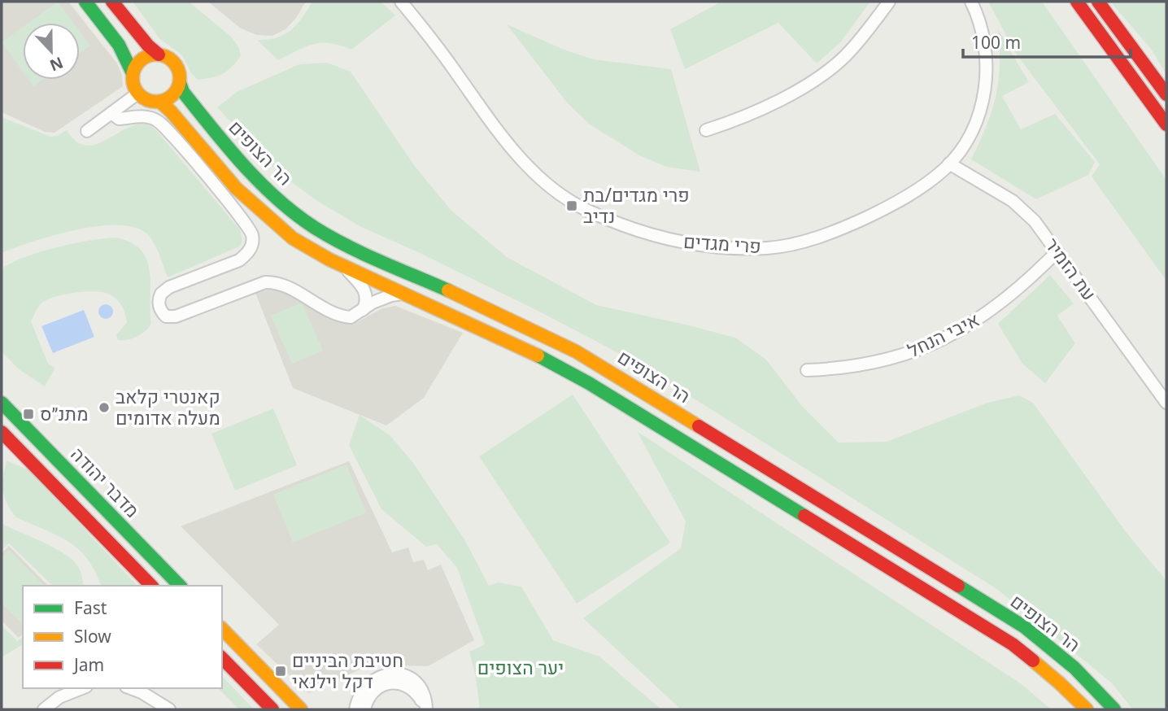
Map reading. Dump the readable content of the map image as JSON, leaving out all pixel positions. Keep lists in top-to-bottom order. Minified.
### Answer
{"streets":{"main road":["הר הצופים","מדבר יהודה"],"street":["פרי מגדים","עת הזמיר","איבי הנחל"]},"crossings":[["פרי מגדים","עת הזמיר"],["עת הזמיר","איבי הנחל"]],"parks":["יער הצופים"],"places":{"transit":["פרי מגדים/בת נדיב","מתנ״ס","חטיבת הביניים דקל וילנאי"],"other":["קאנטרי קלאב מעלה אדומים"]},"legend":["Fast","Slow","Jam"],"scale_bar":"100 m","north":"bottom"}
